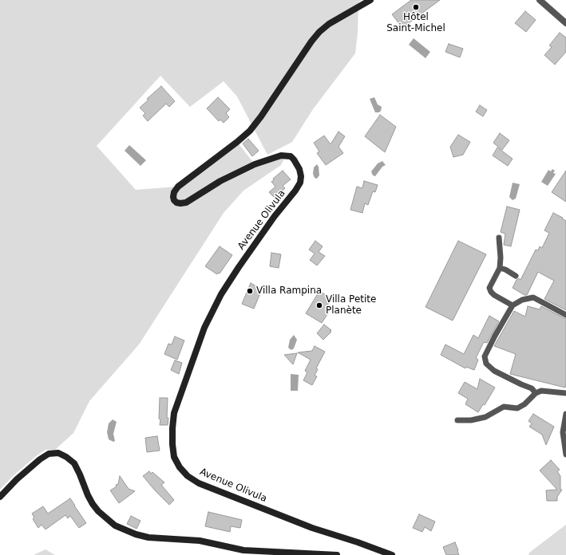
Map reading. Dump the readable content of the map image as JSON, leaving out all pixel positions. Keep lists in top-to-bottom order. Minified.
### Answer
{"streets":{"street":["Avenue Olivula"]},"places":["Hôtel Saint-Michel","Villa Rampina","Villa Petite Planète"]}
